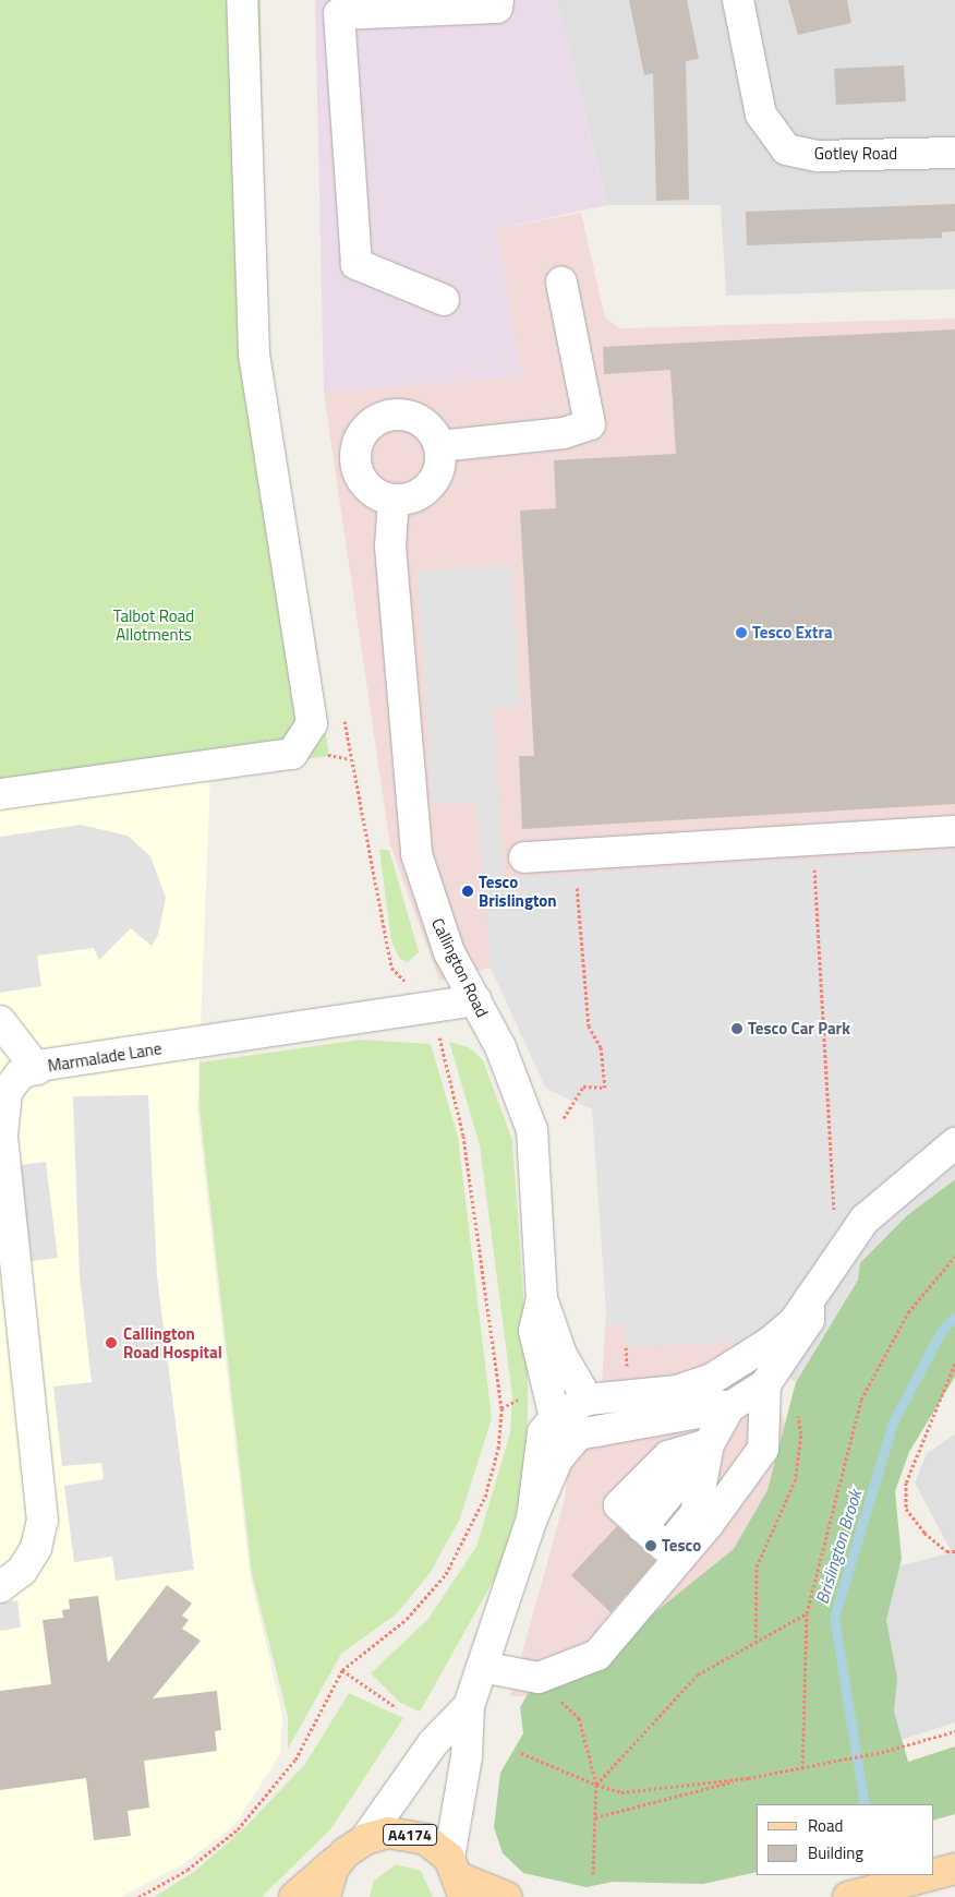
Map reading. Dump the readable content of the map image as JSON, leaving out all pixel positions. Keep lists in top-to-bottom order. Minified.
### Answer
{"streets":{"main road":["A4174"],"street":["Gotley Road","Callington Road","Marmalade Lane"]},"crossings":[["Callington Road","Marmalade Lane"]],"water":["Brislington Brook"],"parks":["Talbot Road Allotments"],"places":["Tesco Extra","Tesco Brislington","Tesco Car Park","Callington Road Hospital","Tesco"],"legend":["Road","Building"]}
